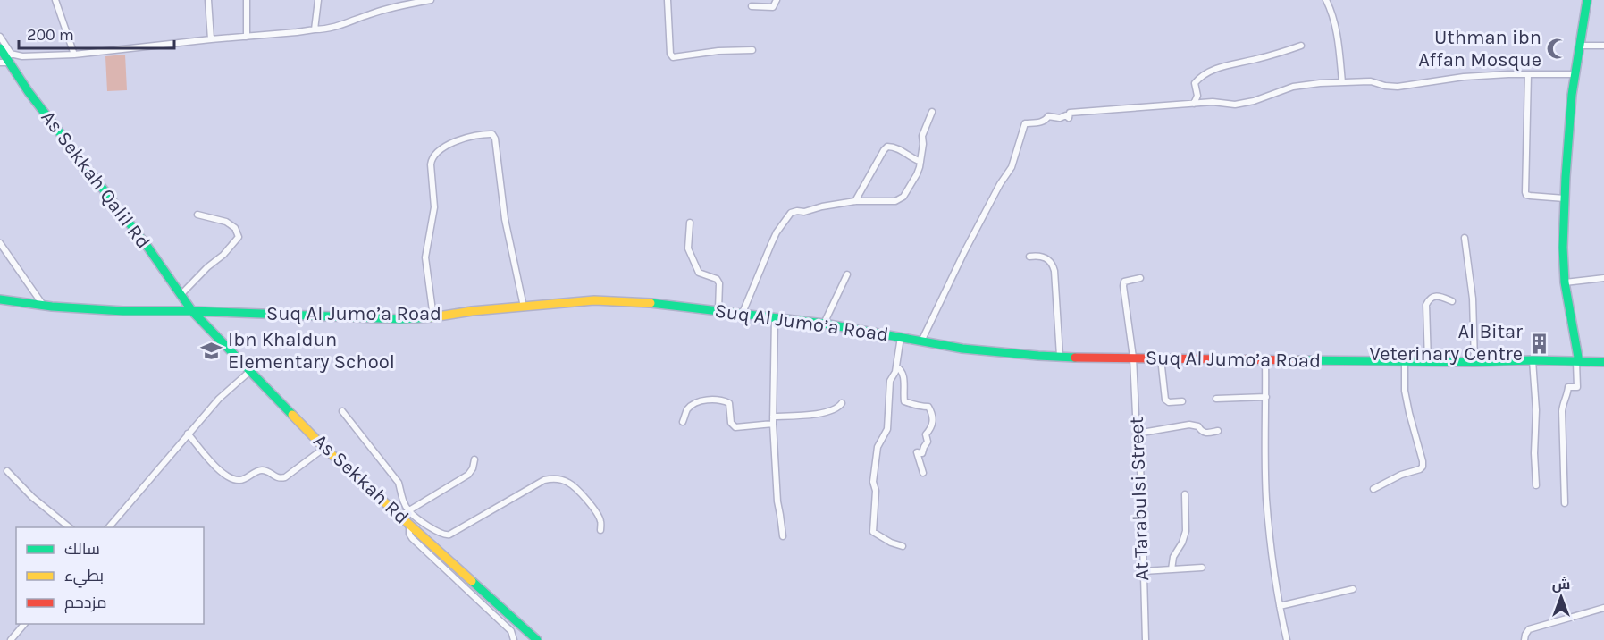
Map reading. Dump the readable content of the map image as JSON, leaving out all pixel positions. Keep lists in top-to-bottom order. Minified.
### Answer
{"streets":{"main road":["As Sekkah Qalil Rd","Suq Al Jumo’a Road","As Sekkah Rd"],"street":["At Tarabulsi Street"]},"crossings":[["As Sekkah Qalil Rd","Suq Al Jumo’a Road"],["As Sekkah Qalil Rd","As Sekkah Rd"],["Suq Al Jumo’a Road","As Sekkah Rd"],["Suq Al Jumo’a Road","At Tarabulsi Street"]],"places":{"mosque":["Uthman ibn Affan Mosque"],"building":["Al Bitar Veterinary Centre"],"school or university":["Ibn Khaldun Elementary School"]},"legend":["سالك","بطيء","مزدحم"],"scale_bar":"200 m","north":"top"}
